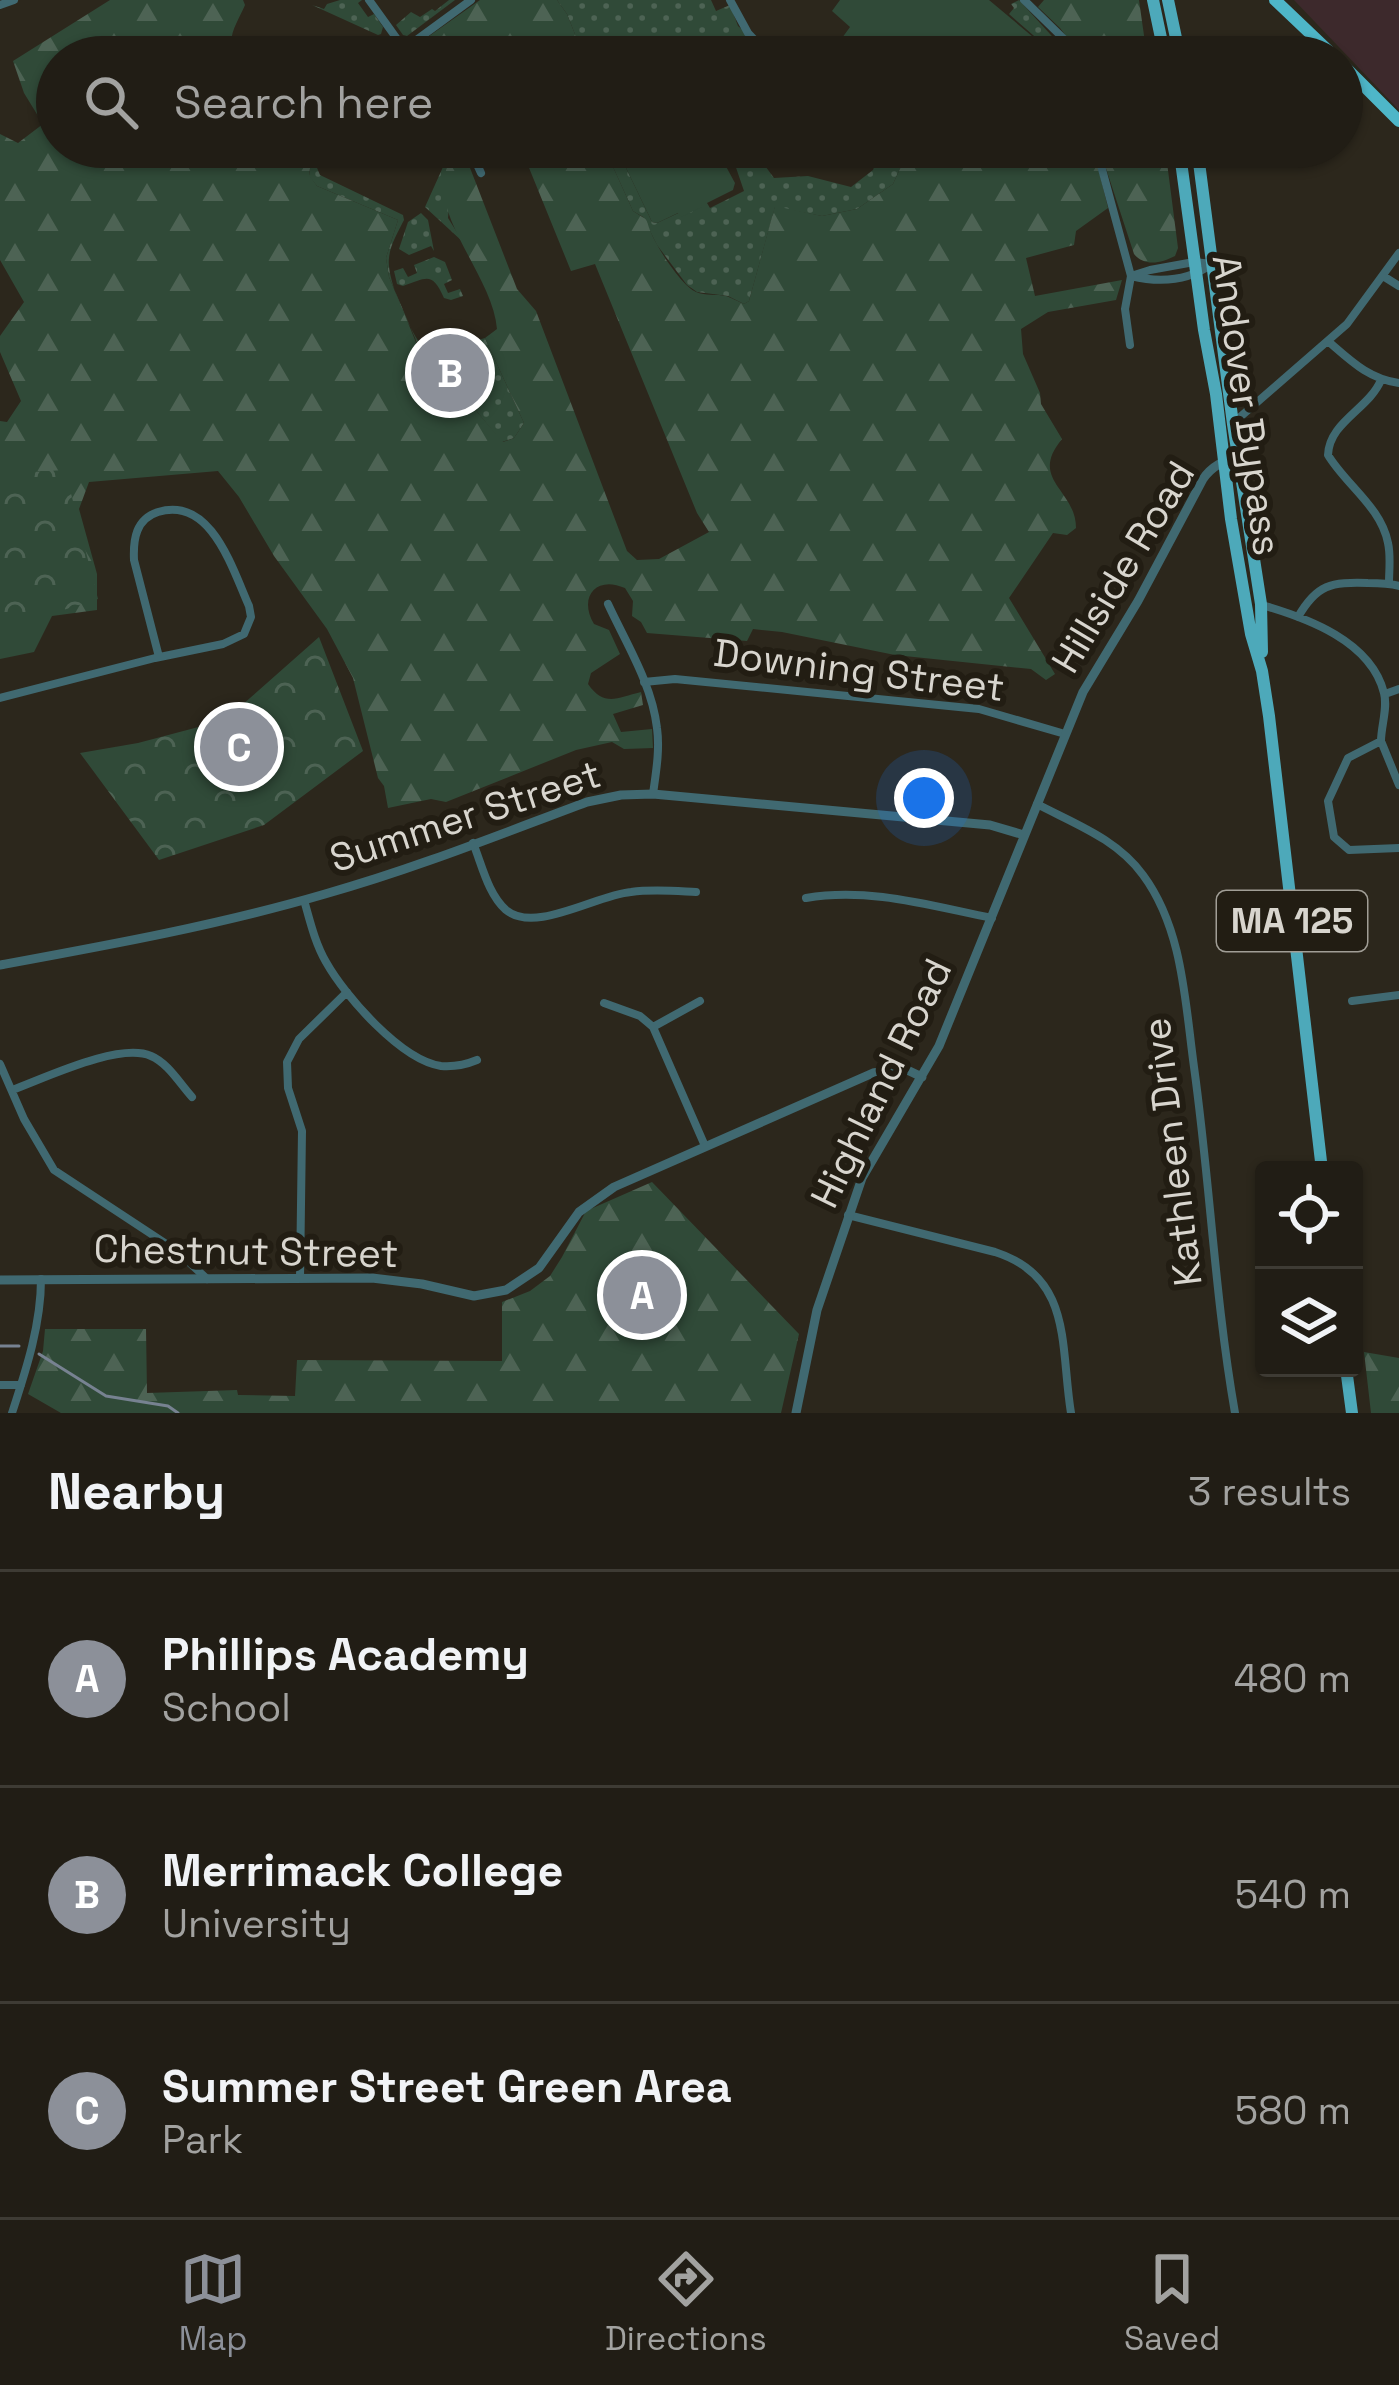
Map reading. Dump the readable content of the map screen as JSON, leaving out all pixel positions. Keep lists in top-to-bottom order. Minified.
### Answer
{"streets":{"main road":["Andover Bypass","MA 125"],"street":["Hillside Road","Downing Street","Summer Street","Highland Road","Kathleen Drive","Chestnut Street"]},"crossings":[["Andover Bypass","Hillside Road"],["Hillside Road","Highland Road"],["Downing Street","Highland Road"],["Summer Street","Highland Road"],["Highland Road","Kathleen Drive"],["Highland Road","Chestnut Street"]],"page":{"search":"Search here","pins":["B","C","A"],"heading":["Nearby","3 results"],"list":[{"mark":"A","name":"Phillips Academy","note":"School","value":"480 m"},{"mark":"B","name":"Merrimack College","note":"University","value":"540 m"},{"mark":"C","name":"Summer Street Green Area","note":"Park","value":"580 m"}],"nav":["Map","Directions","Saved"]}}
